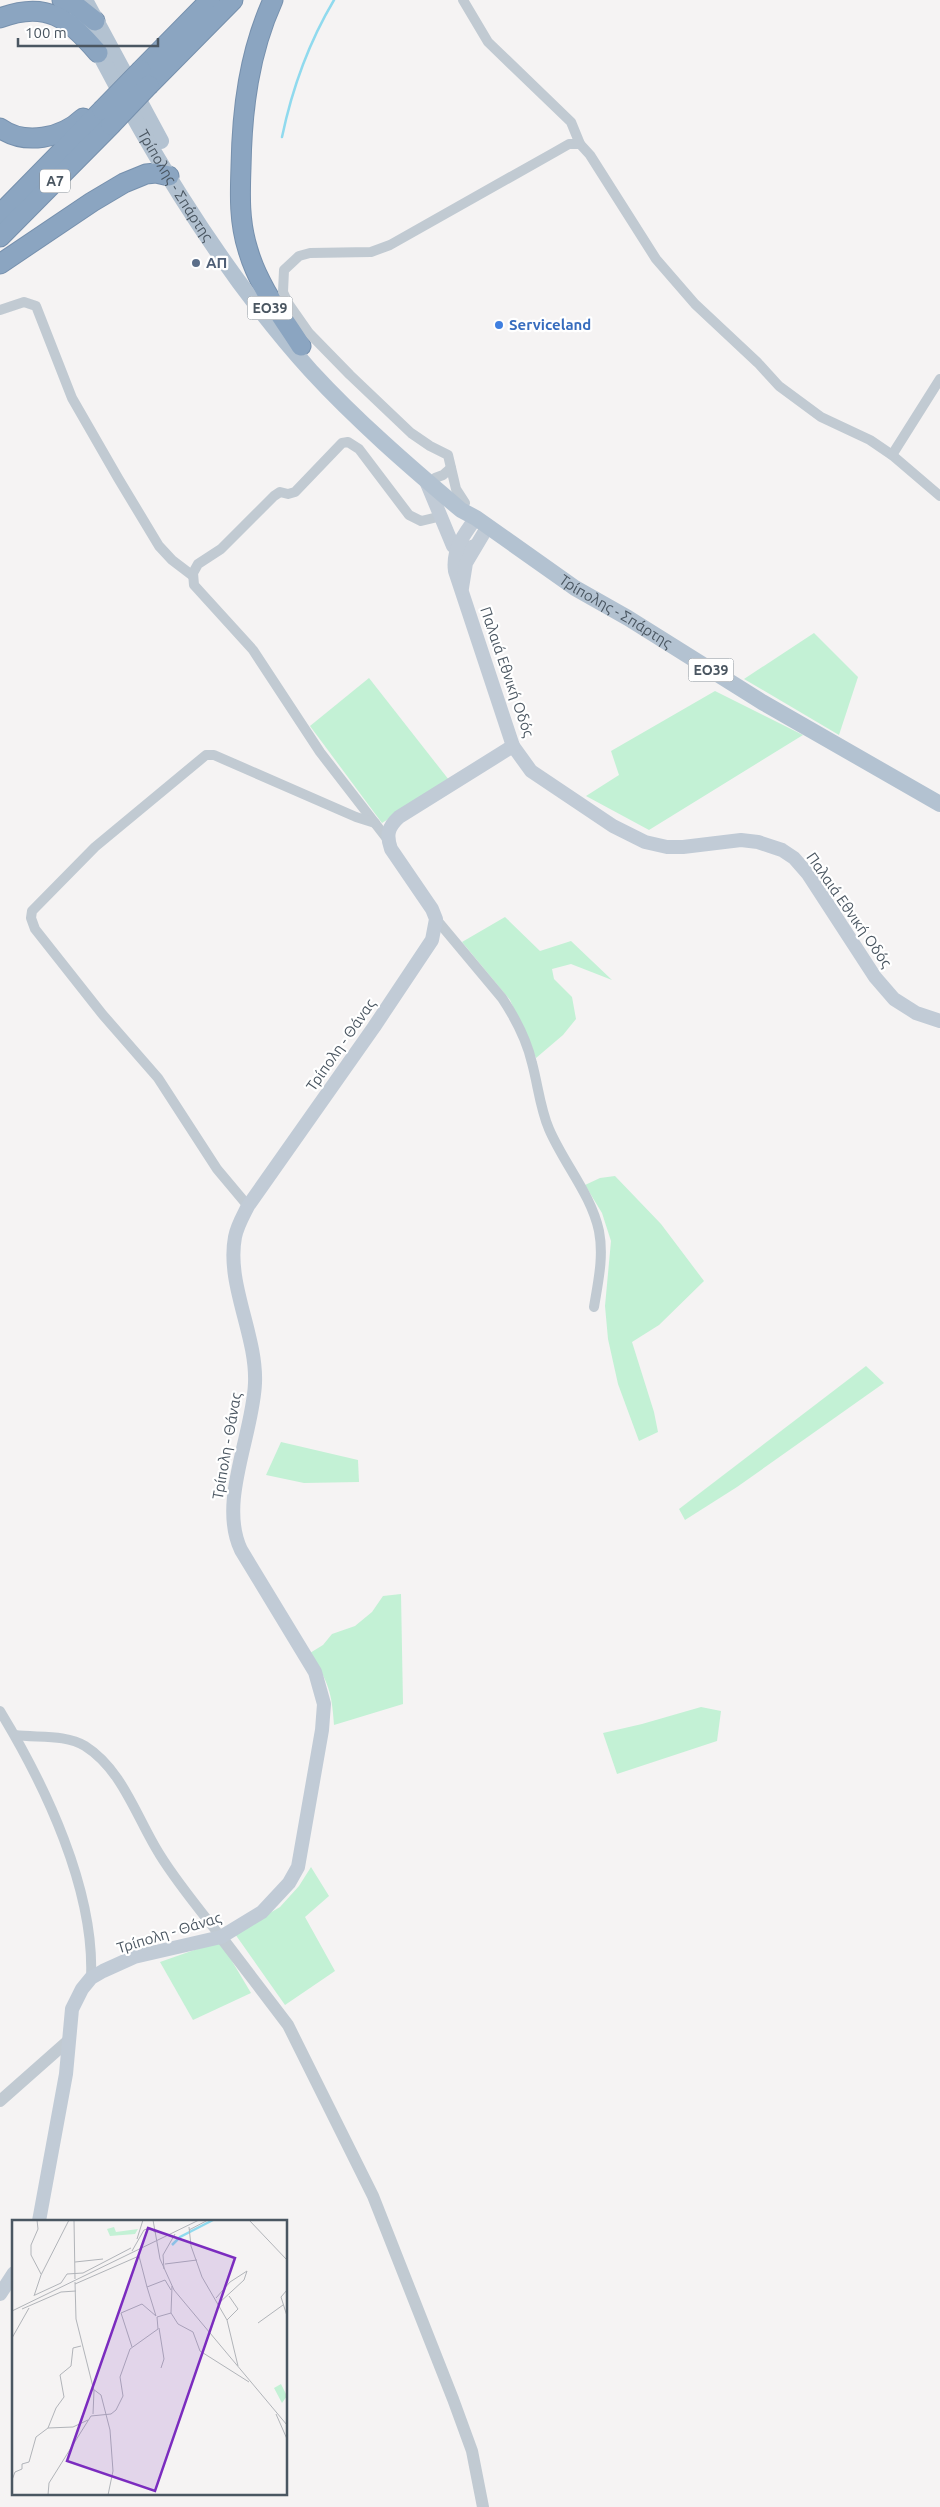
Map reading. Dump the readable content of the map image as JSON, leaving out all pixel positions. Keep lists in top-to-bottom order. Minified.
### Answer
{"streets":{"highway":["Α7"],"main road":["Τρίπολης - Σπάρτης","ΕΟ39","Παλαιά Εθνική Οδός","Τρίπολη - Θάνας"]},"places":["ΑΠ","Serviceland"],"scale_bar":"100 m"}
